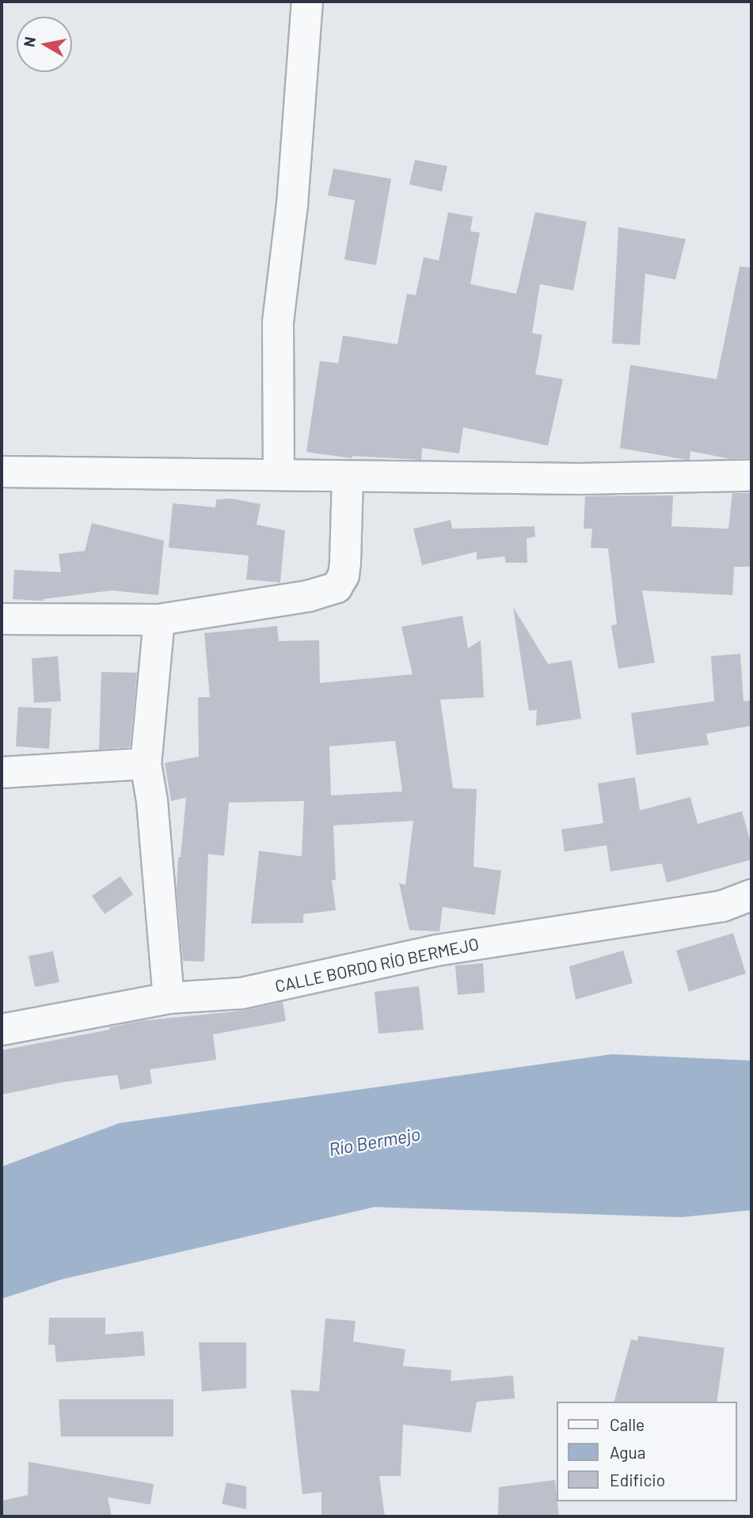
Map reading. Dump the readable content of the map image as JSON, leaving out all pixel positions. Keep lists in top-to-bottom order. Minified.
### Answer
{"streets":{"street":["CALLE BORDO RÍO BERMEJO"]},"water":["Río Bermejo"],"legend":["Calle","Agua","Edificio"],"north":"left"}
